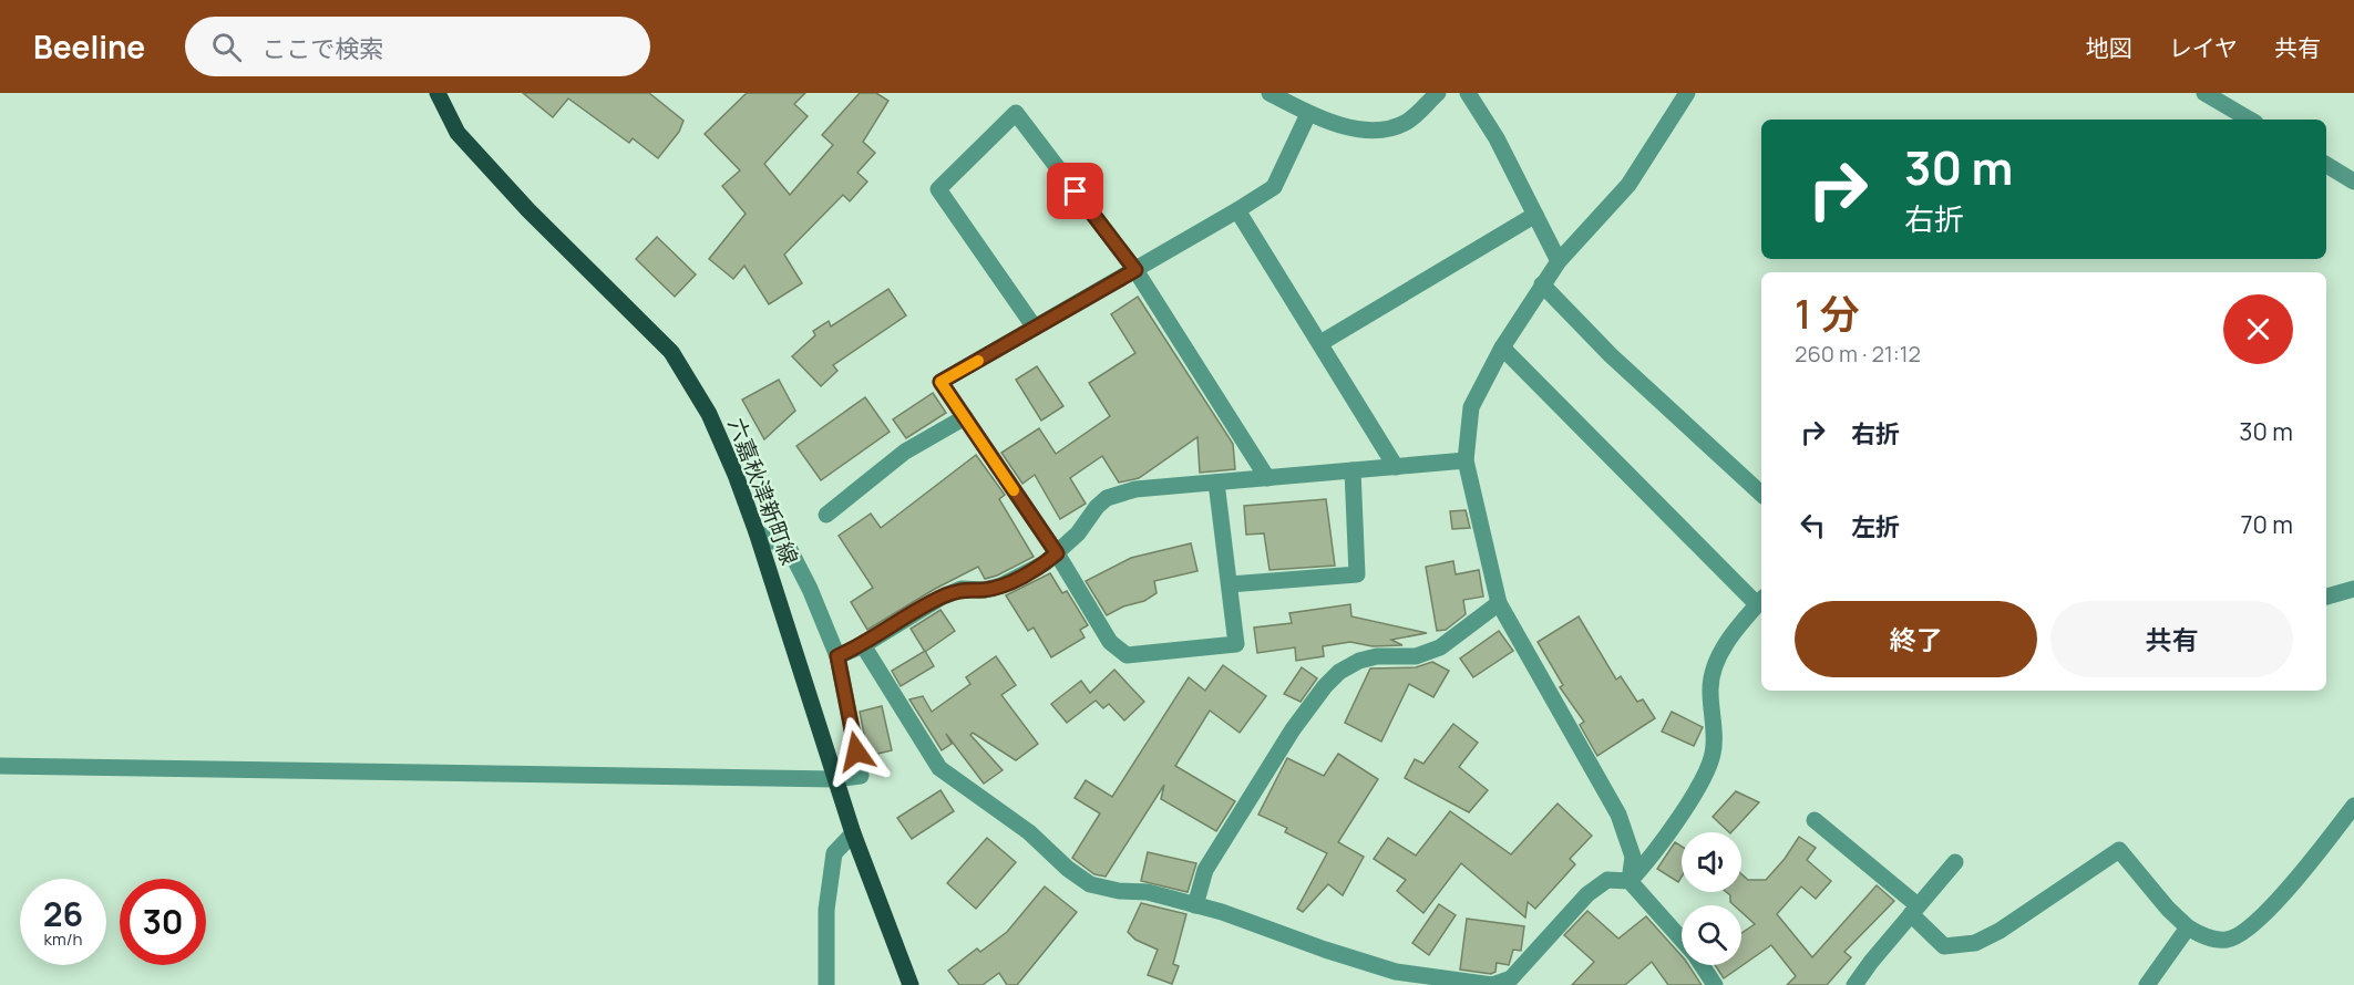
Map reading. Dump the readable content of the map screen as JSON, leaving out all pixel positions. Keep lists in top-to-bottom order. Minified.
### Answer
{"streets":{"main road":["六嘉秋津新町線"]},"page":{"header":"Beeline","search":"ここで検索","nav":["地図","レイヤ","共有"],"turn":["30 m","右折"],"heading":["1 分","260 m · 21:12"],"list":[{"name":"右折","value":"30 m"},{"name":"左折","value":"70 m"}],"buttons":["終了","共有"],"speed":"26 km/h","limit":"30"}}
